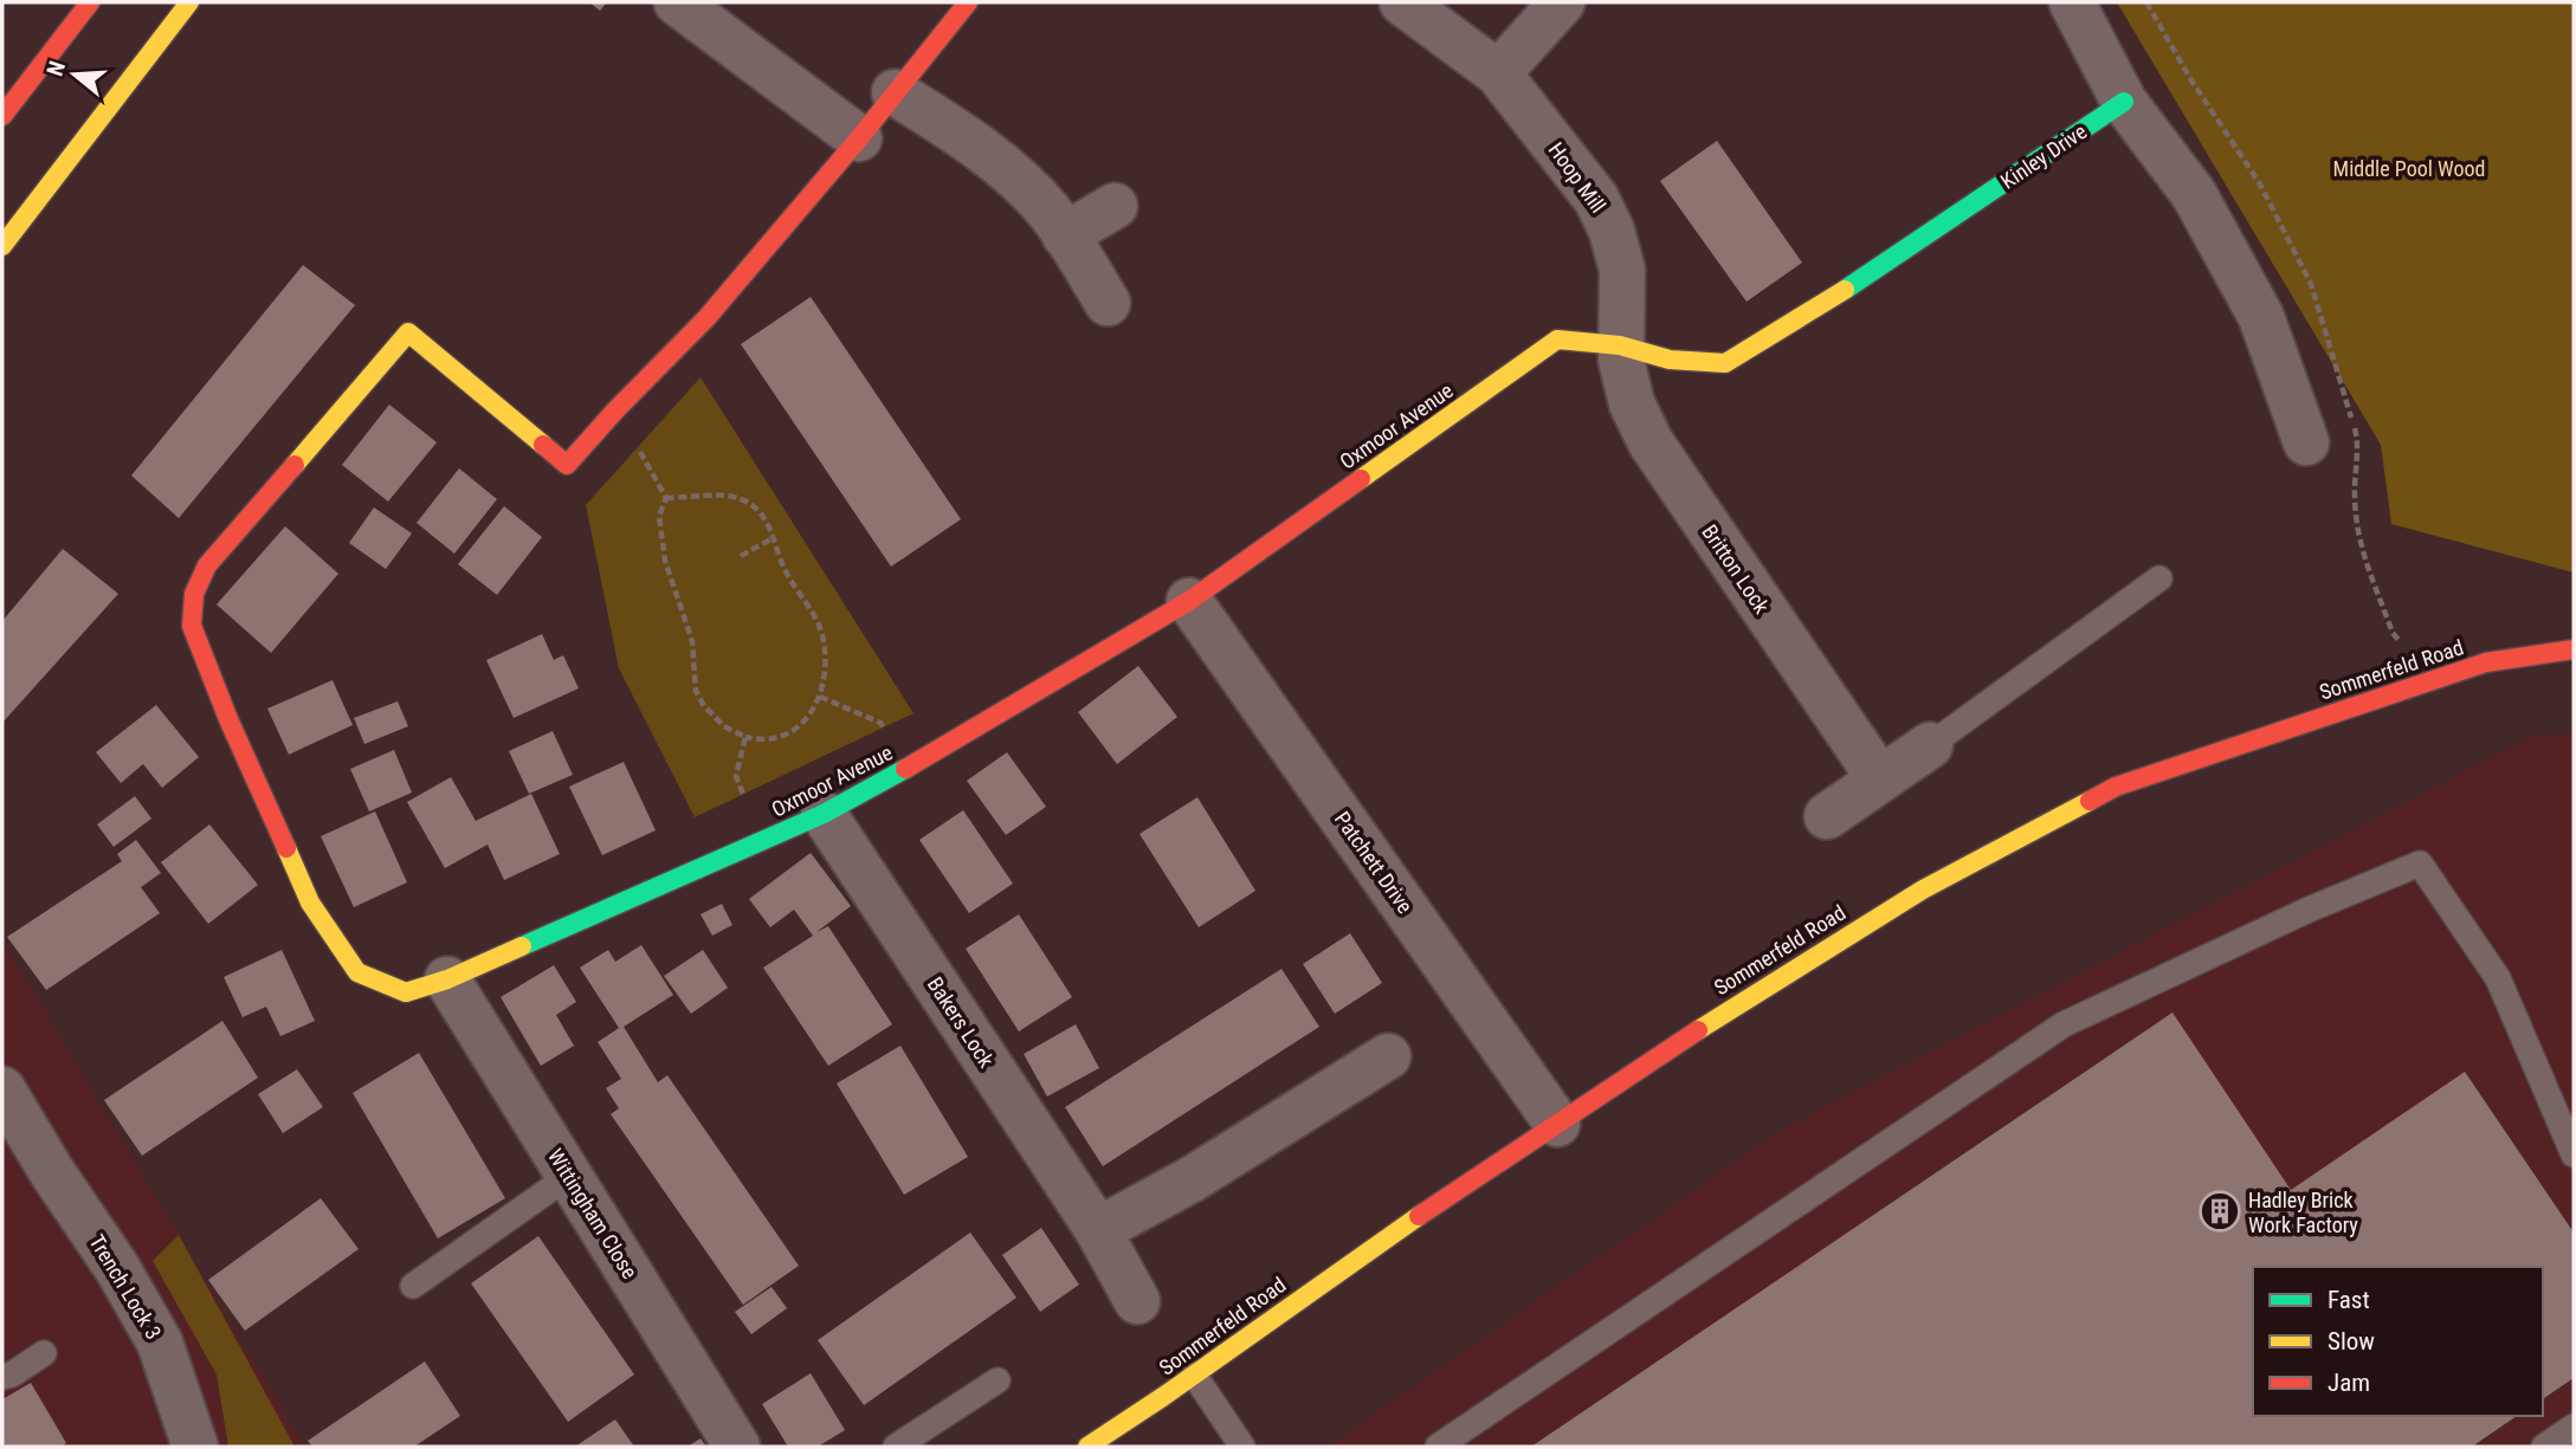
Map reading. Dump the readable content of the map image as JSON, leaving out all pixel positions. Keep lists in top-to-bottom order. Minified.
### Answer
{"streets":{"main road":["Kinley Drive","Oxmoor Avenue","Sommerfeld Road"],"street":["Hoop Mill","Britton Lock","Patchett Drive","Bakers Lock","Wittingham Close","Trench Lock 3"]},"crossings":[["Kinley Drive","Hoop Mill"],["Kinley Drive","Oxmoor Avenue"],["Kinley Drive","Britton Lock"],["Hoop Mill","Oxmoor Avenue"],["Hoop Mill","Britton Lock"],["Oxmoor Avenue","Britton Lock"],["Oxmoor Avenue","Patchett Drive"],["Oxmoor Avenue","Bakers Lock"],["Oxmoor Avenue","Wittingham Close"],["Sommerfeld Road","Patchett Drive"]],"parks":["Middle Pool Wood"],"places":{"building":["Hadley Brick Work Factory"]},"legend":["Fast","Slow","Jam"],"north":"left"}
